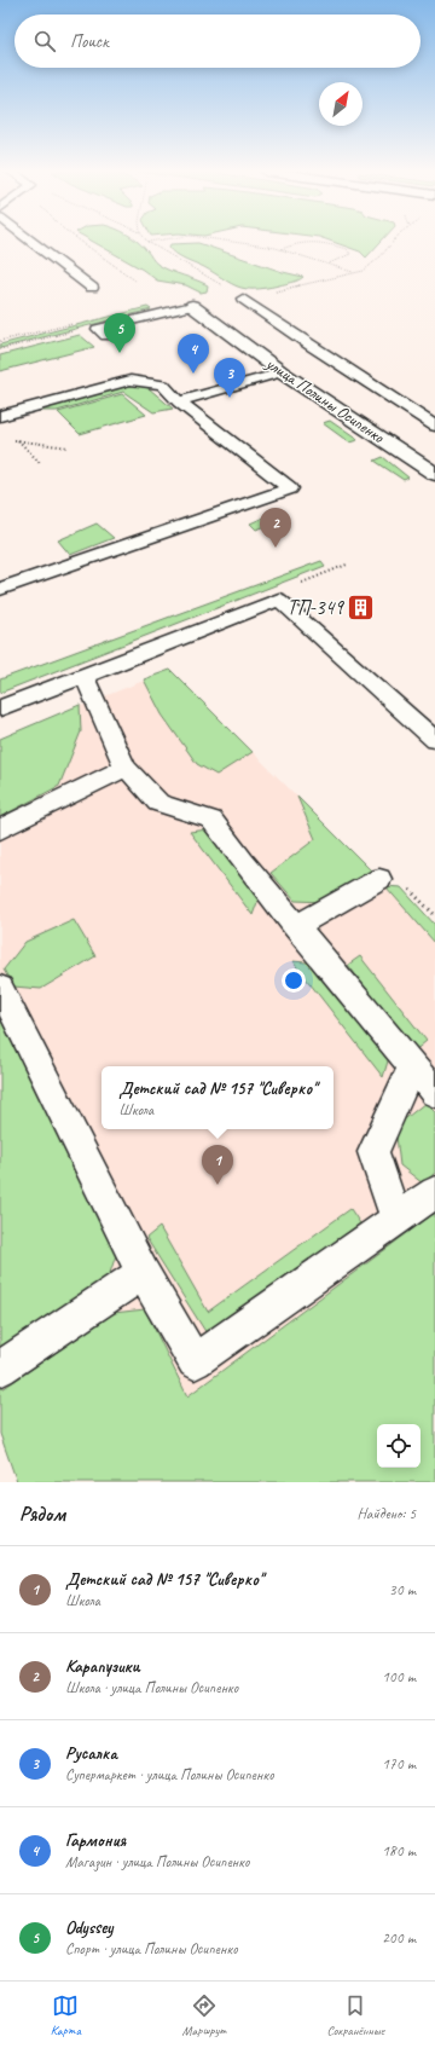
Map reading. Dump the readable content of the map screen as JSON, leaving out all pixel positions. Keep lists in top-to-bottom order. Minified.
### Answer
{"streets":{"street":["улица Полины Осипенко"]},"places":{"building":["ТП-349"]},"north":"top right","page":{"search":"Поиск","pins":["5","4","3","2","1"],"popup":["Детский сад № 157 \"Сиверко\"","Школа"],"heading":["Рядом","Найдено: 5"],"list":[{"mark":"1","name":"Детский сад № 157 \"Сиверко\"","note":"Школа","value":"30 m"},{"mark":"2","name":"Карапузики","note":"Школа · улица Полины Осипенко","value":"100 m"},{"mark":"3","name":"Русалка","note":"Супермаркет · улица Полины Осипенко","value":"170 m"},{"mark":"4","name":"Гармония","note":"Магазин · улица Полины Осипенко","value":"180 m"},{"mark":"5","name":"Odyssey","note":"Спорт · улица Полины Осипенко","value":"200 m"}],"nav":["Карта","Маршрут","Сохранённые"]}}
